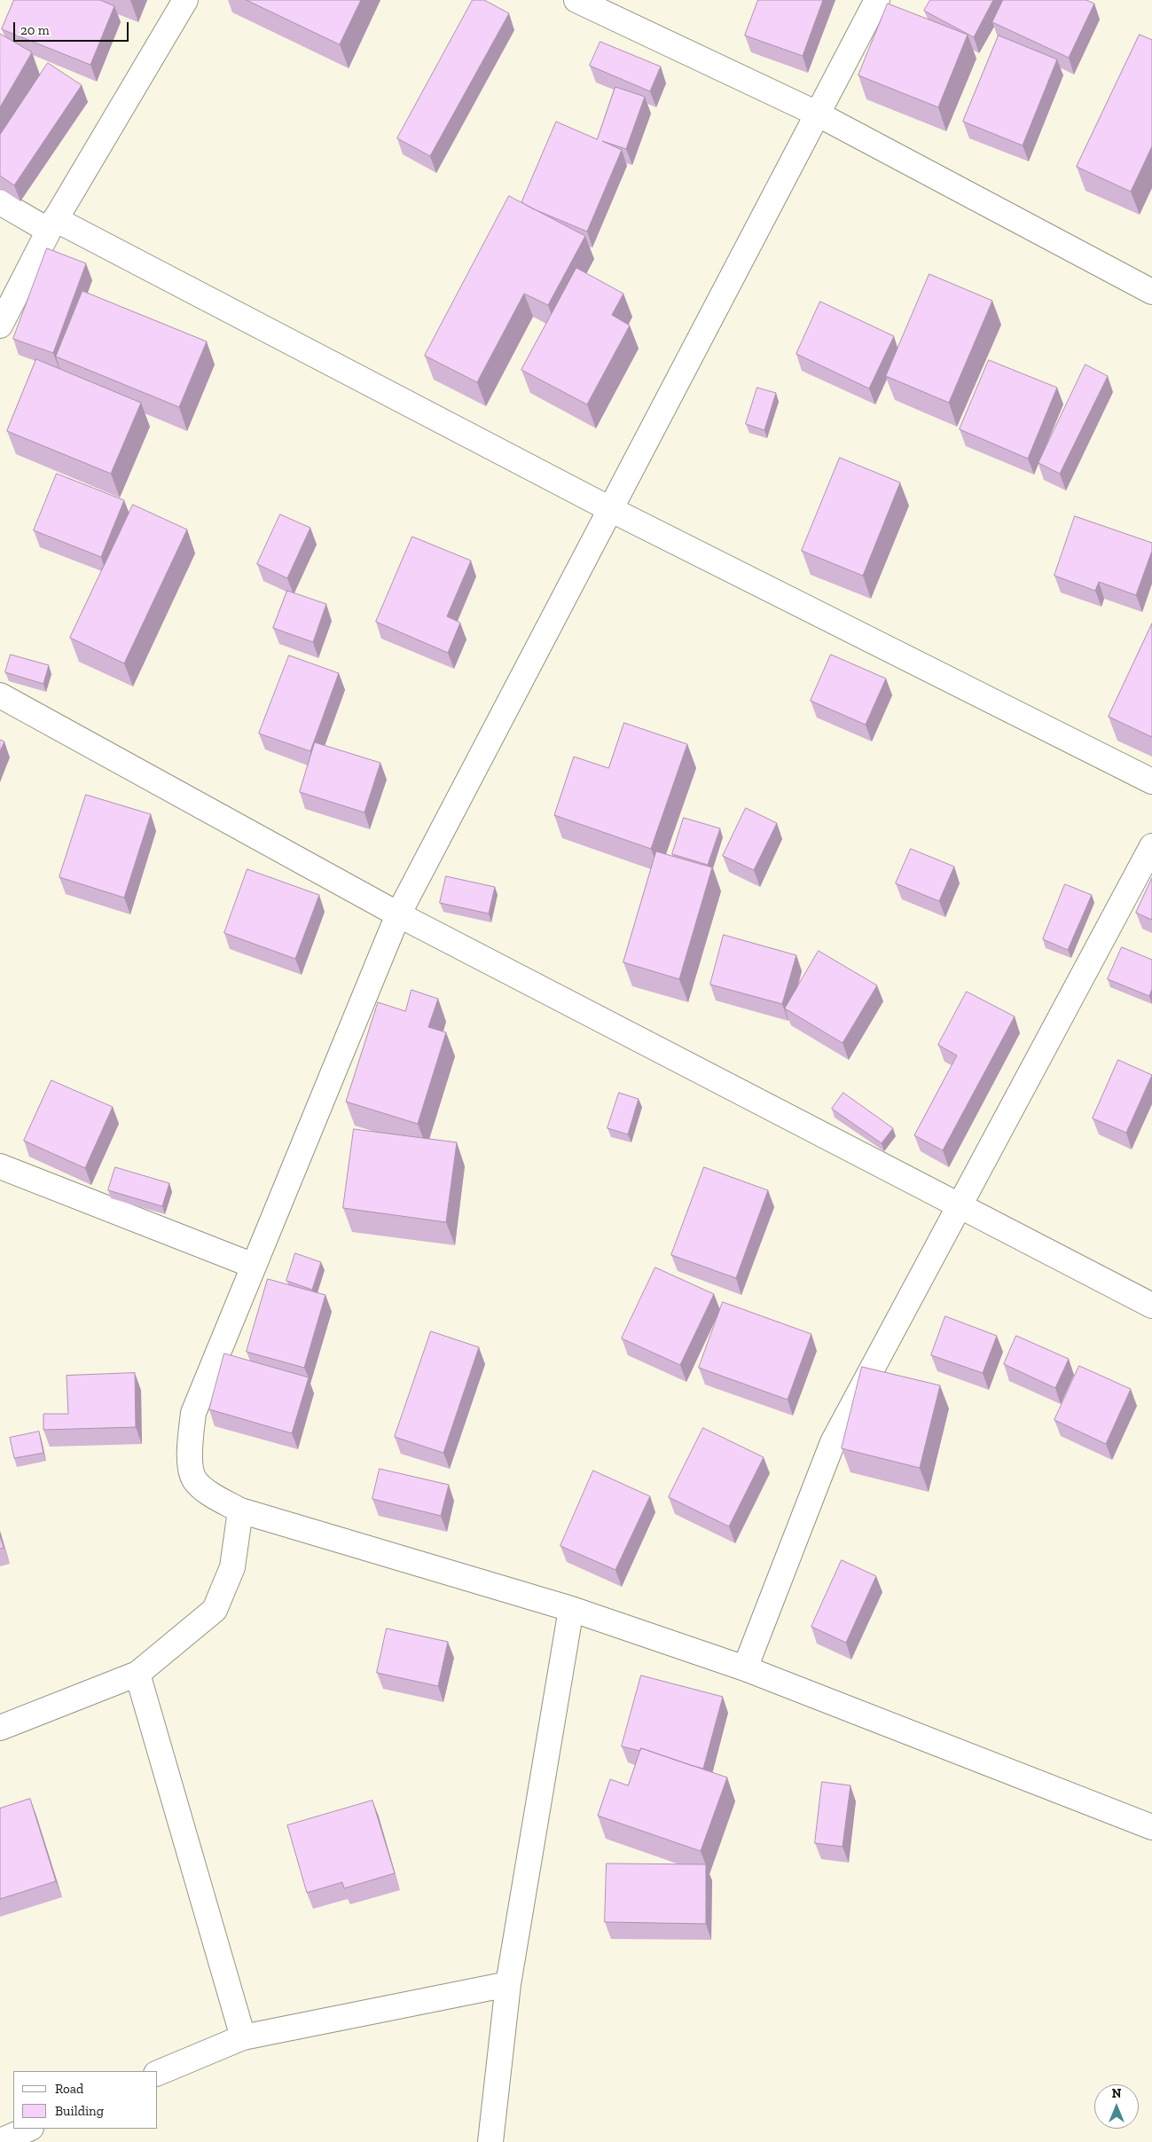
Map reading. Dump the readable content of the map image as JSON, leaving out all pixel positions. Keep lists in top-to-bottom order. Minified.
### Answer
{"legend":["Road","Building"],"scale_bar":"20 m","north":"top"}
